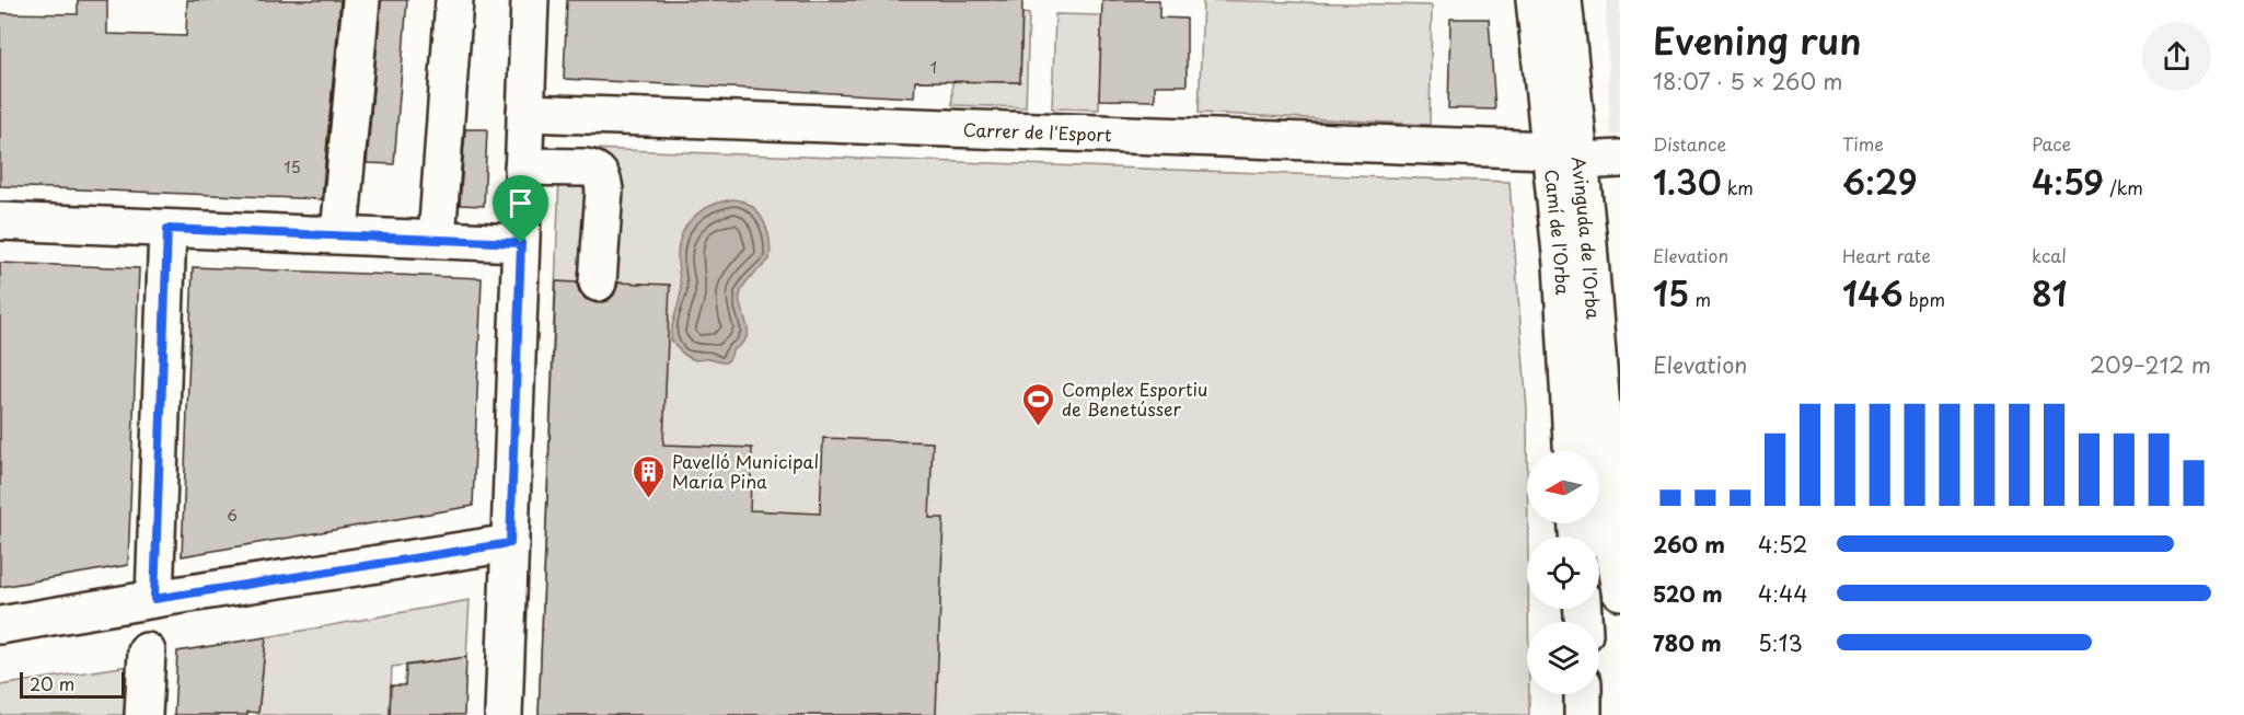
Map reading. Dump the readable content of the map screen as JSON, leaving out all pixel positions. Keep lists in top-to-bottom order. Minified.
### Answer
{"streets":{"street":["Carrer de l'Esport","Camí de l'Orba","Avinguda de l'Orba"]},"crossings":[["Carrer de l'Esport","Camí de l'Orba"],["Carrer de l'Esport","Avinguda de l'Orba"],["Camí de l'Orba","Avinguda de l'Orba"]],"places":{"sports":["Complex Esportiu de Benetússer"],"building":["Pavelló Municipal María Pina"]},"house_numbers":["1","15","6"],"scale_bar":"20 m","north":"left","page":{"heading":["Evening run","18:07 · 5 × 260 m"],"stats":[["Distance","1.30 km"],["Time","6:29"],["Pace","4:59 /km"],["Elevation","15 m"],["Heart rate","146 bpm"],["kcal","81"]],"chart":["Elevation","209–212 m"],"list":[{"name":"260 m","note":"4:52"},{"name":"520 m","note":"4:44"},{"name":"780 m","note":"5:13"}],"scale":"20 m"}}
